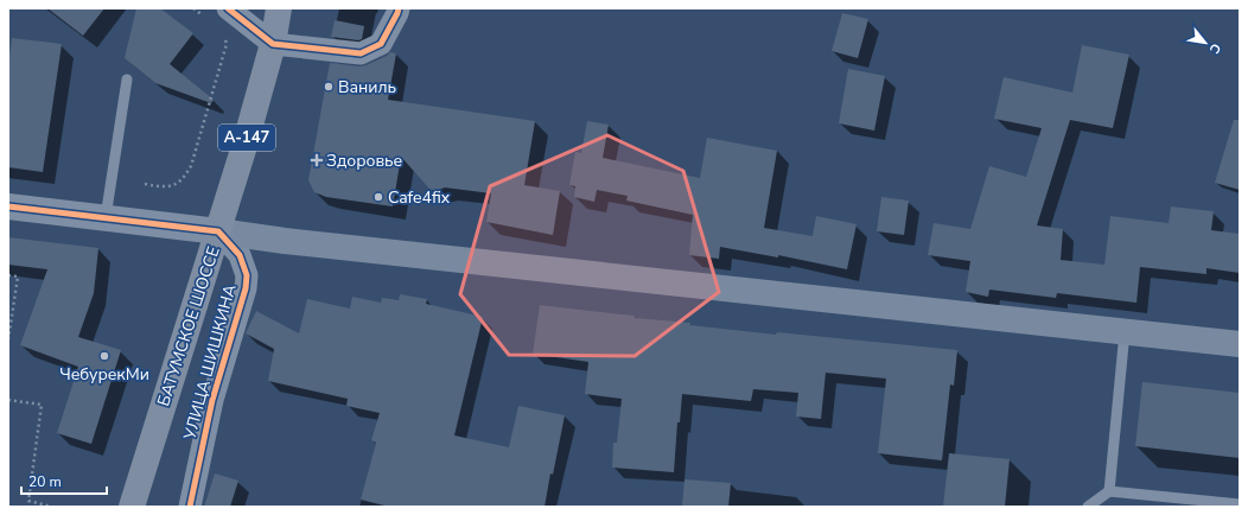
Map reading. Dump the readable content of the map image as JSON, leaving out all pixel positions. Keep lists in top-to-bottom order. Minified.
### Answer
{"streets":{"highway":["А-147","БАТУМСКОЕ ШОССЕ"],"street":["УЛИЦА ШИШКИНА"]},"crossings":[["БАТУМСКОЕ ШОССЕ","УЛИЦА ШИШКИНА"]],"places":{"other":["Ваниль","Cafe4fix","ЧебурекМи"],"health":["Здоровье"]},"scale_bar":"20 m","north":"bottom right"}
